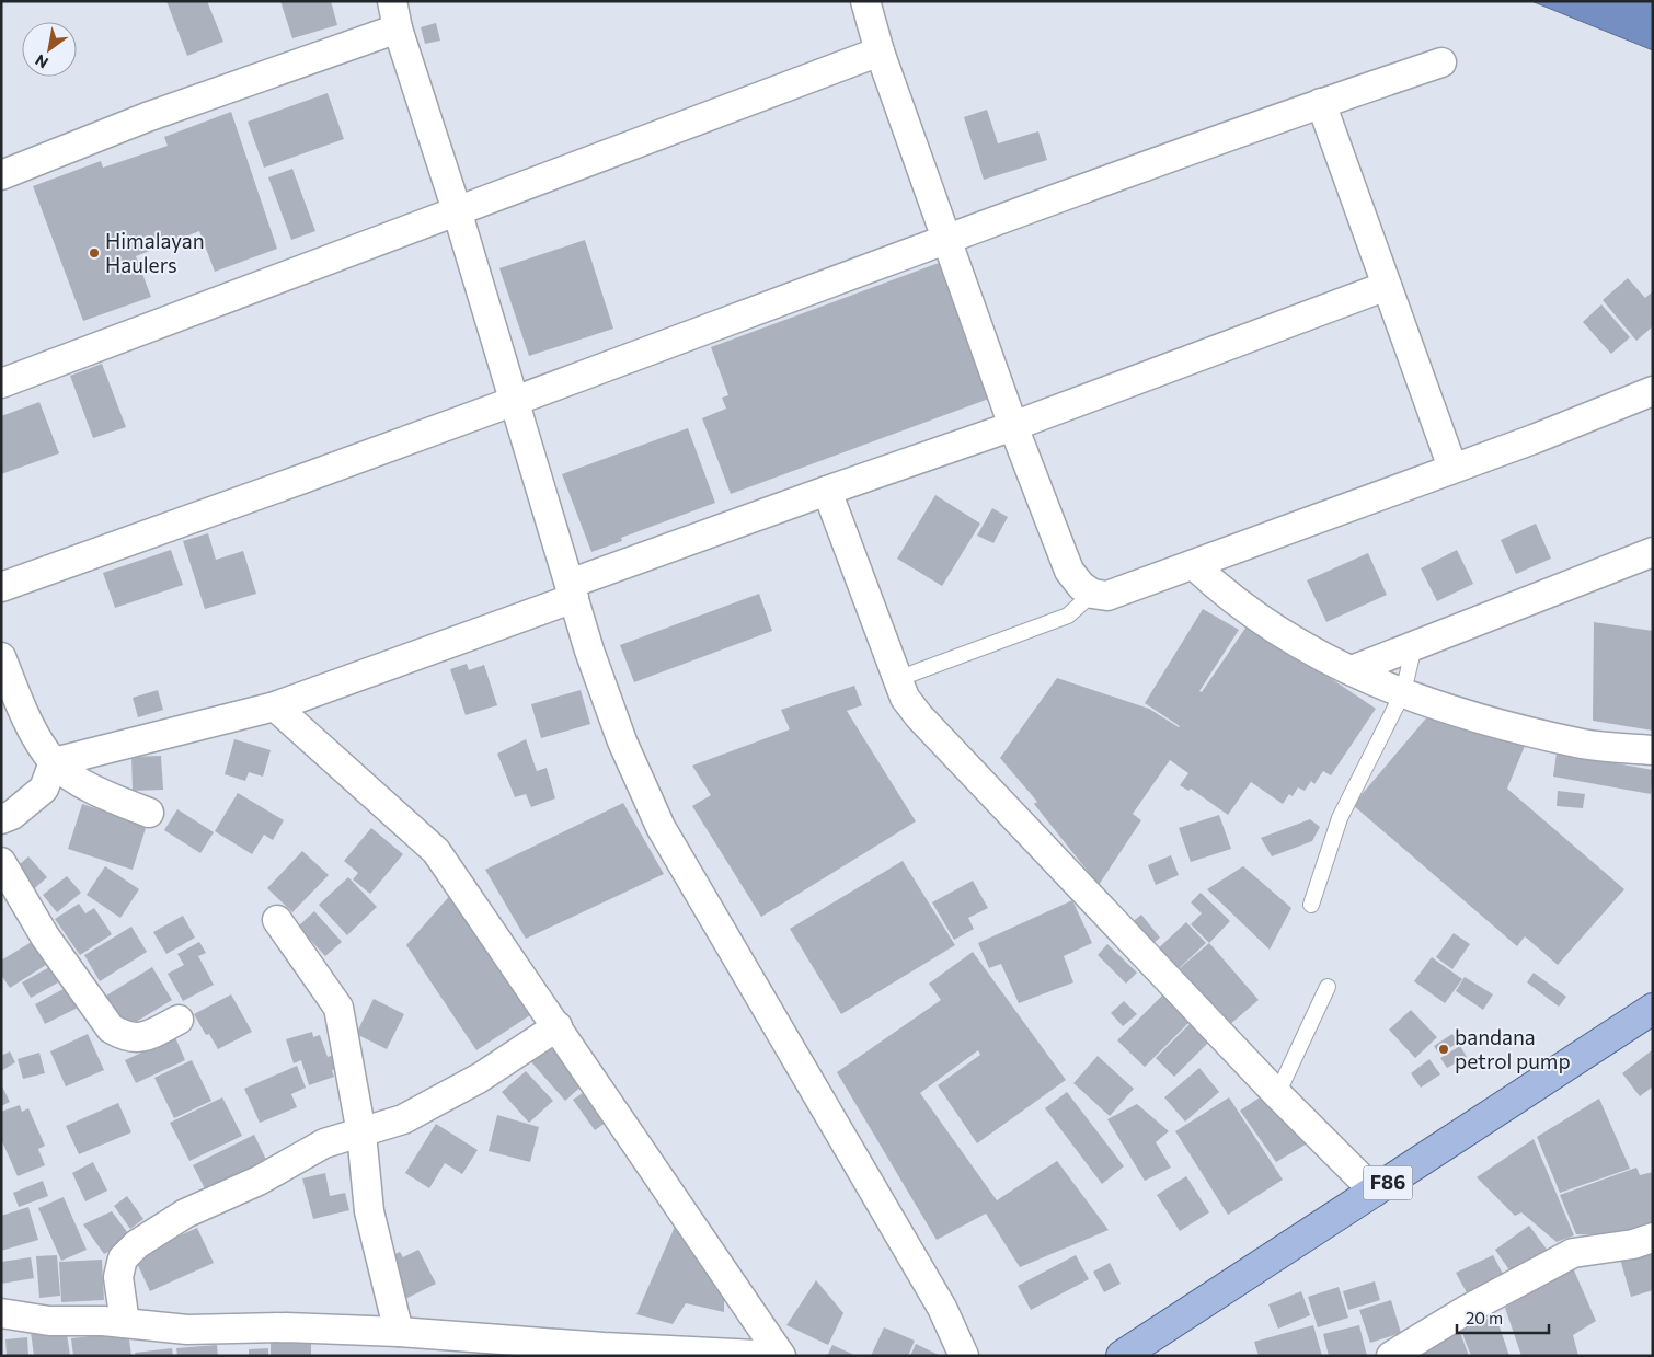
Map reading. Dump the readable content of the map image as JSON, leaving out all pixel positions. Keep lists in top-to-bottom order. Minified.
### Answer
{"streets":{"main road":["F86"]},"places":["Himalayan Haulers","bandana petrol pump"],"scale_bar":"20 m","north":"bottom left"}
